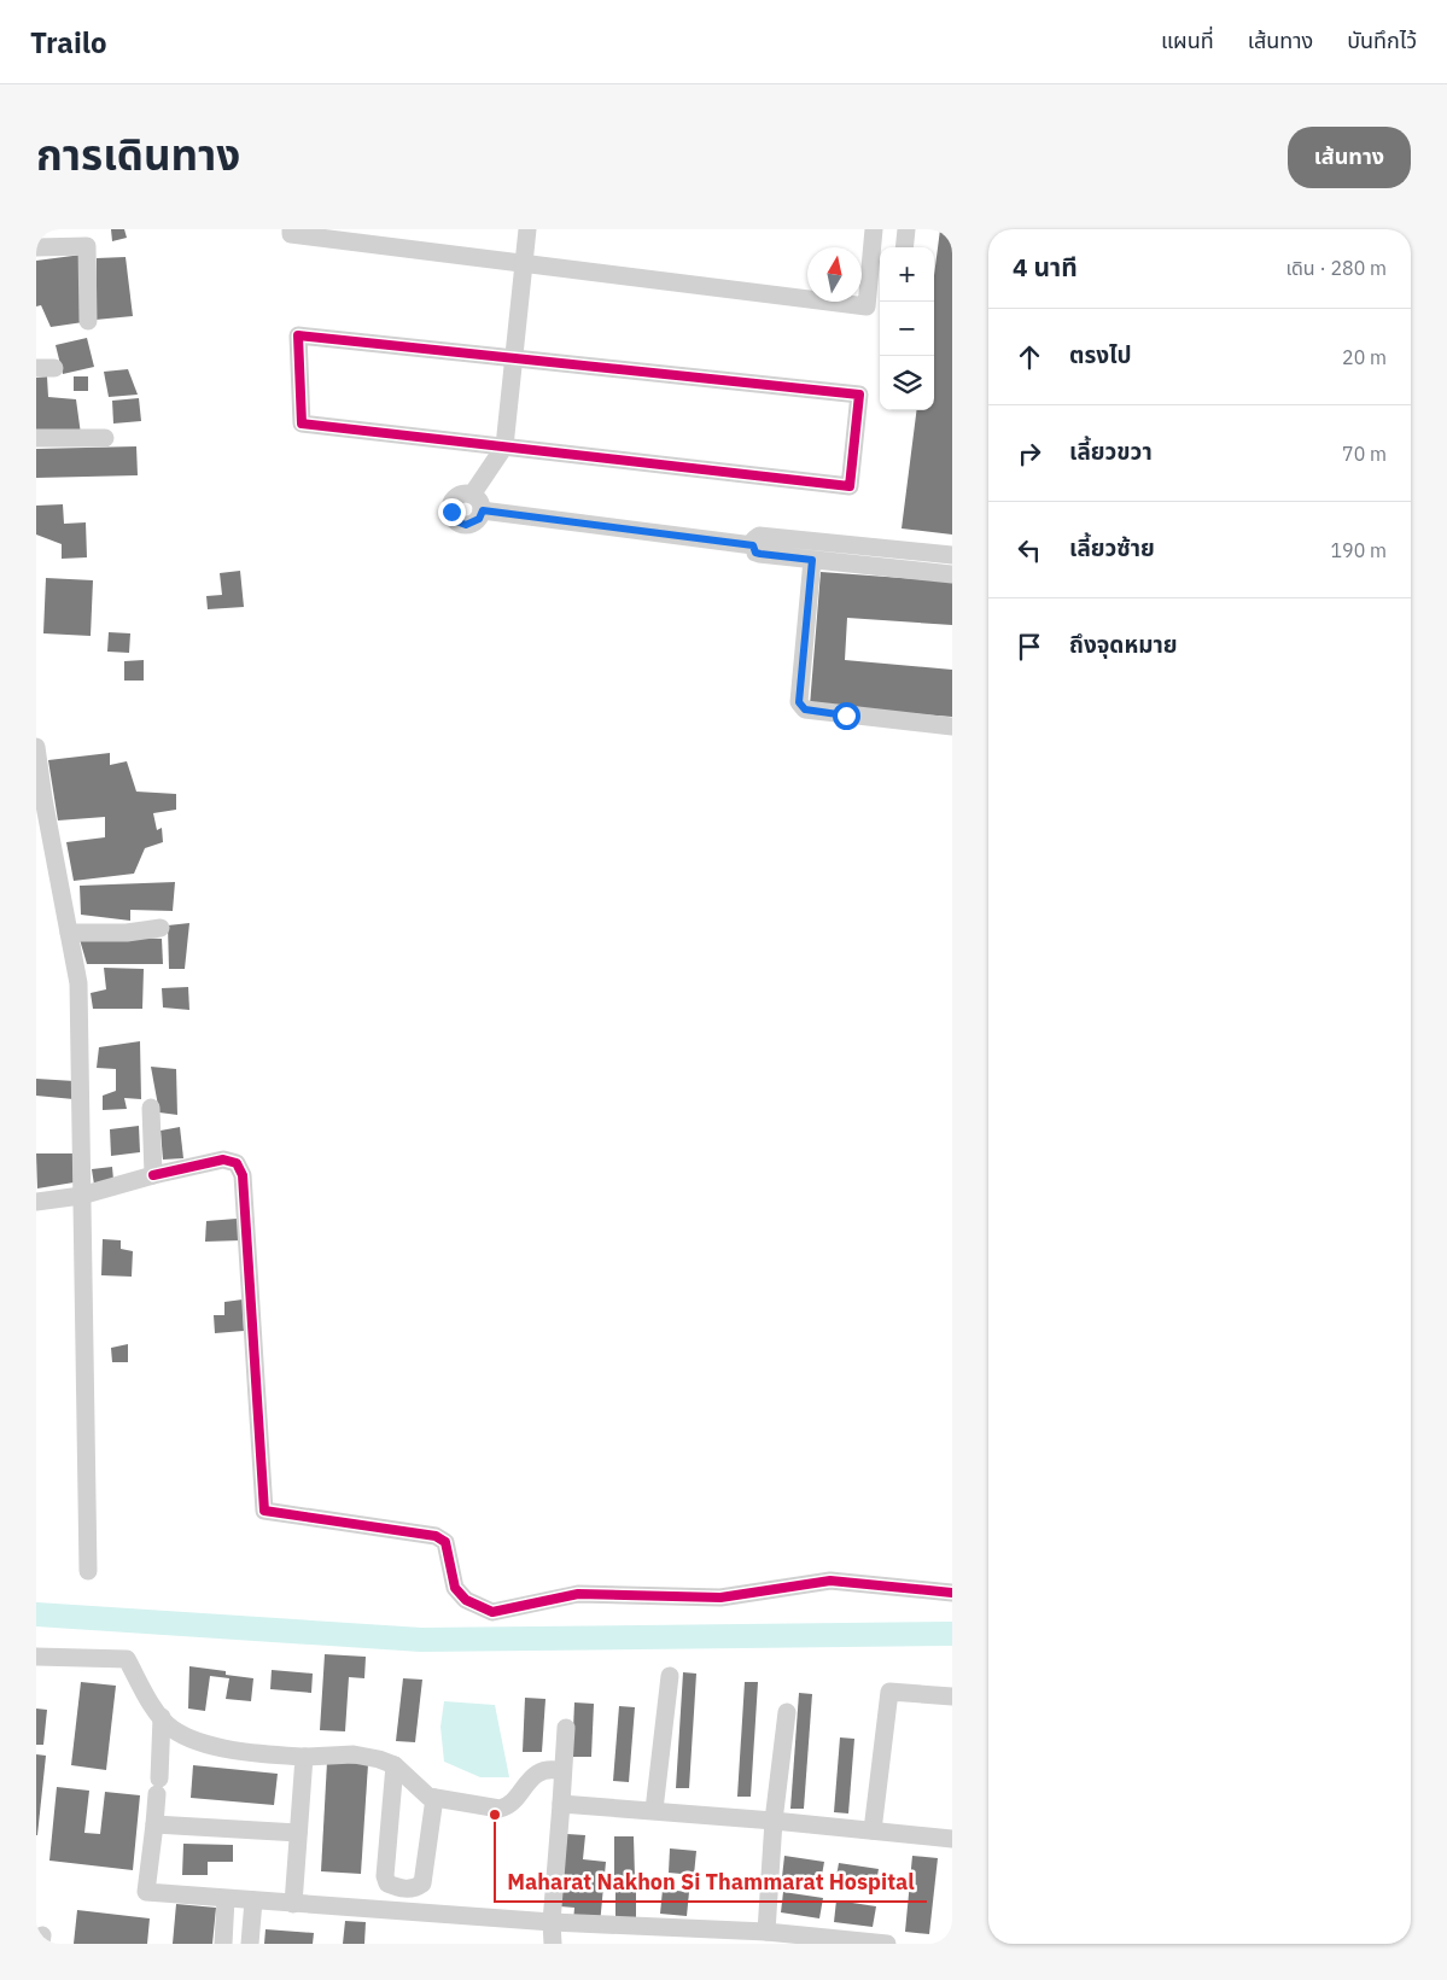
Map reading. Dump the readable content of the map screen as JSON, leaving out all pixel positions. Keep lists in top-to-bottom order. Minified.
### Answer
{"places":["Maharat Nakhon Si Thammarat Hospital"],"north":"top","page":{"header":"Trailo","nav":["แผนที่","เส้นทาง","บันทึกไว้"],"title":"การเดินทาง","buttons":"เส้นทาง","heading":["4 นาที","เดิน · 280 m"],"map_buttons":["+","−"],"list":[["ตรงไป","20 m"],["เลี้ยวขวา","70 m"],["เลี้ยวซ้าย","190 m"],"ถึงจุดหมาย"]}}
